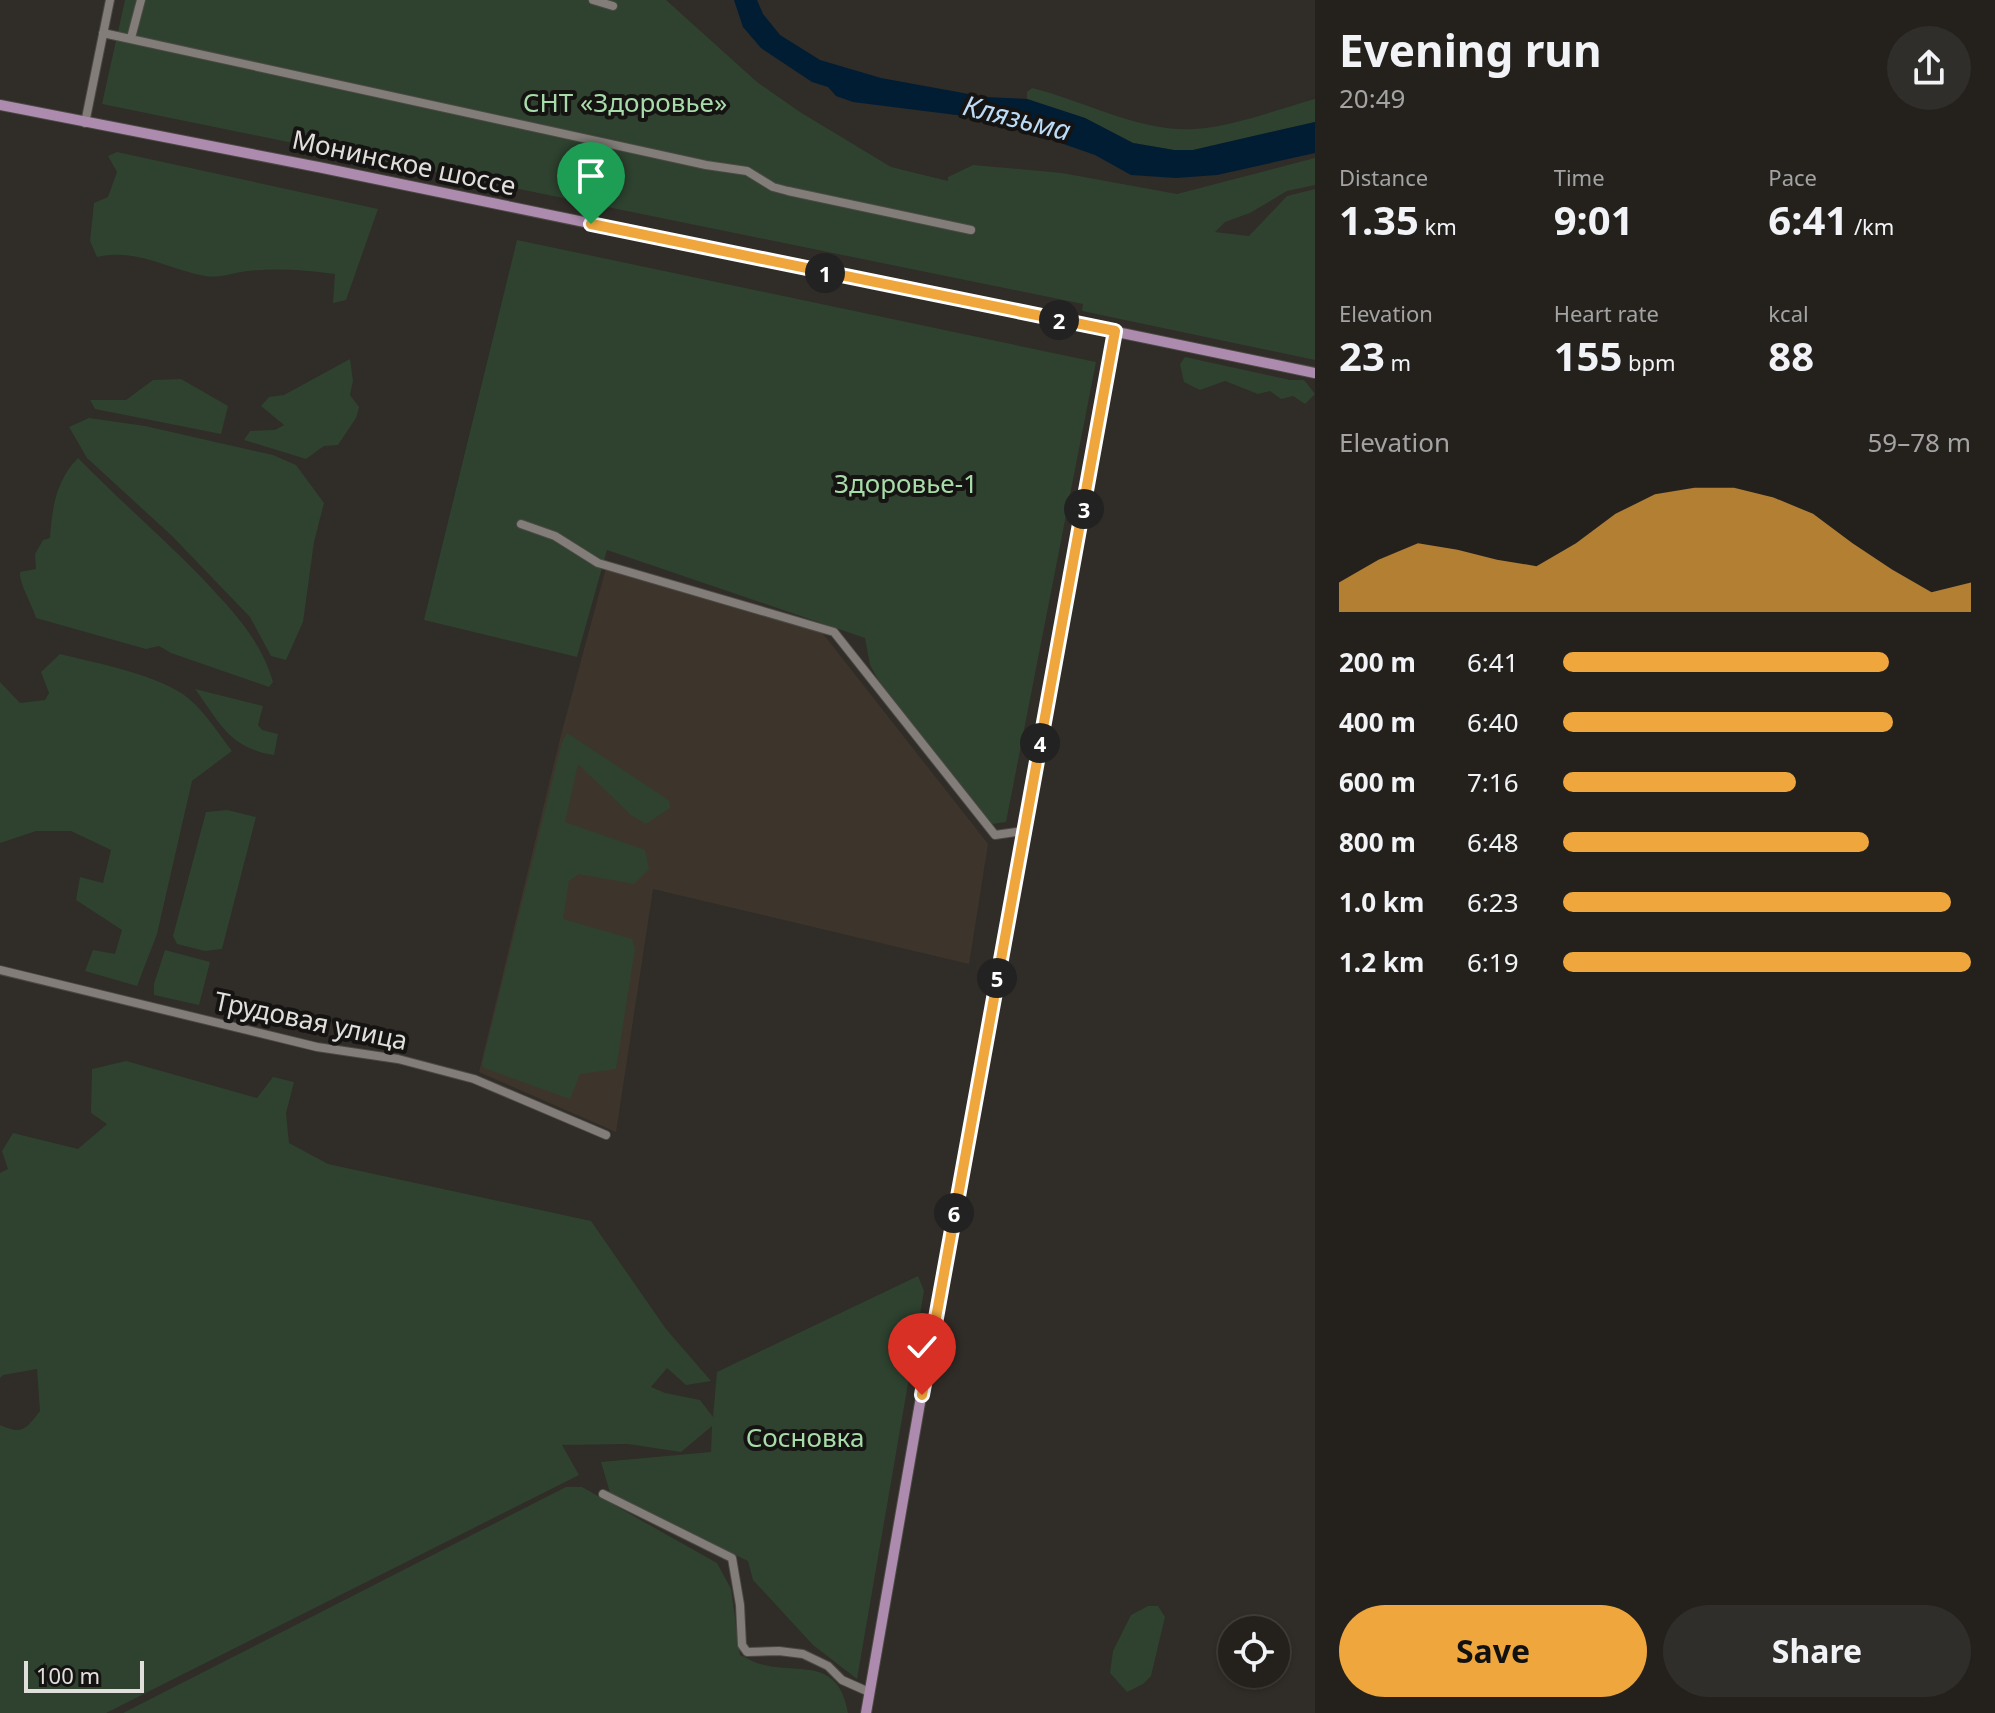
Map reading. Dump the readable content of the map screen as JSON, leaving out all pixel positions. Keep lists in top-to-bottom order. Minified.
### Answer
{"streets":{"main road":["Монинское шоссе"],"street":["Трудовая улица"]},"water":["Клязьма"],"parks":["СНТ «Здоровье»","Здоровье-1","Сосновка"],"scale_bar":"100 m","page":{"heading":["Evening run","20:49"],"stats":[["Distance","1.35 km"],["Time","9:01"],["Pace","6:41 /km"],["Elevation","23 m"],["Heart rate","155 bpm"],["kcal","88"]],"pins":["1","2","3","4","5","6"],"chart":["Elevation","59–78 m"],"list":[{"name":"200 m","note":"6:41"},{"name":"400 m","note":"6:40"},{"name":"600 m","note":"7:16"},{"name":"800 m","note":"6:48"},{"name":"1.0 km","note":"6:23"},{"name":"1.2 km","note":"6:19"}],"buttons":["Save","Share"],"scale":"100 m"}}
